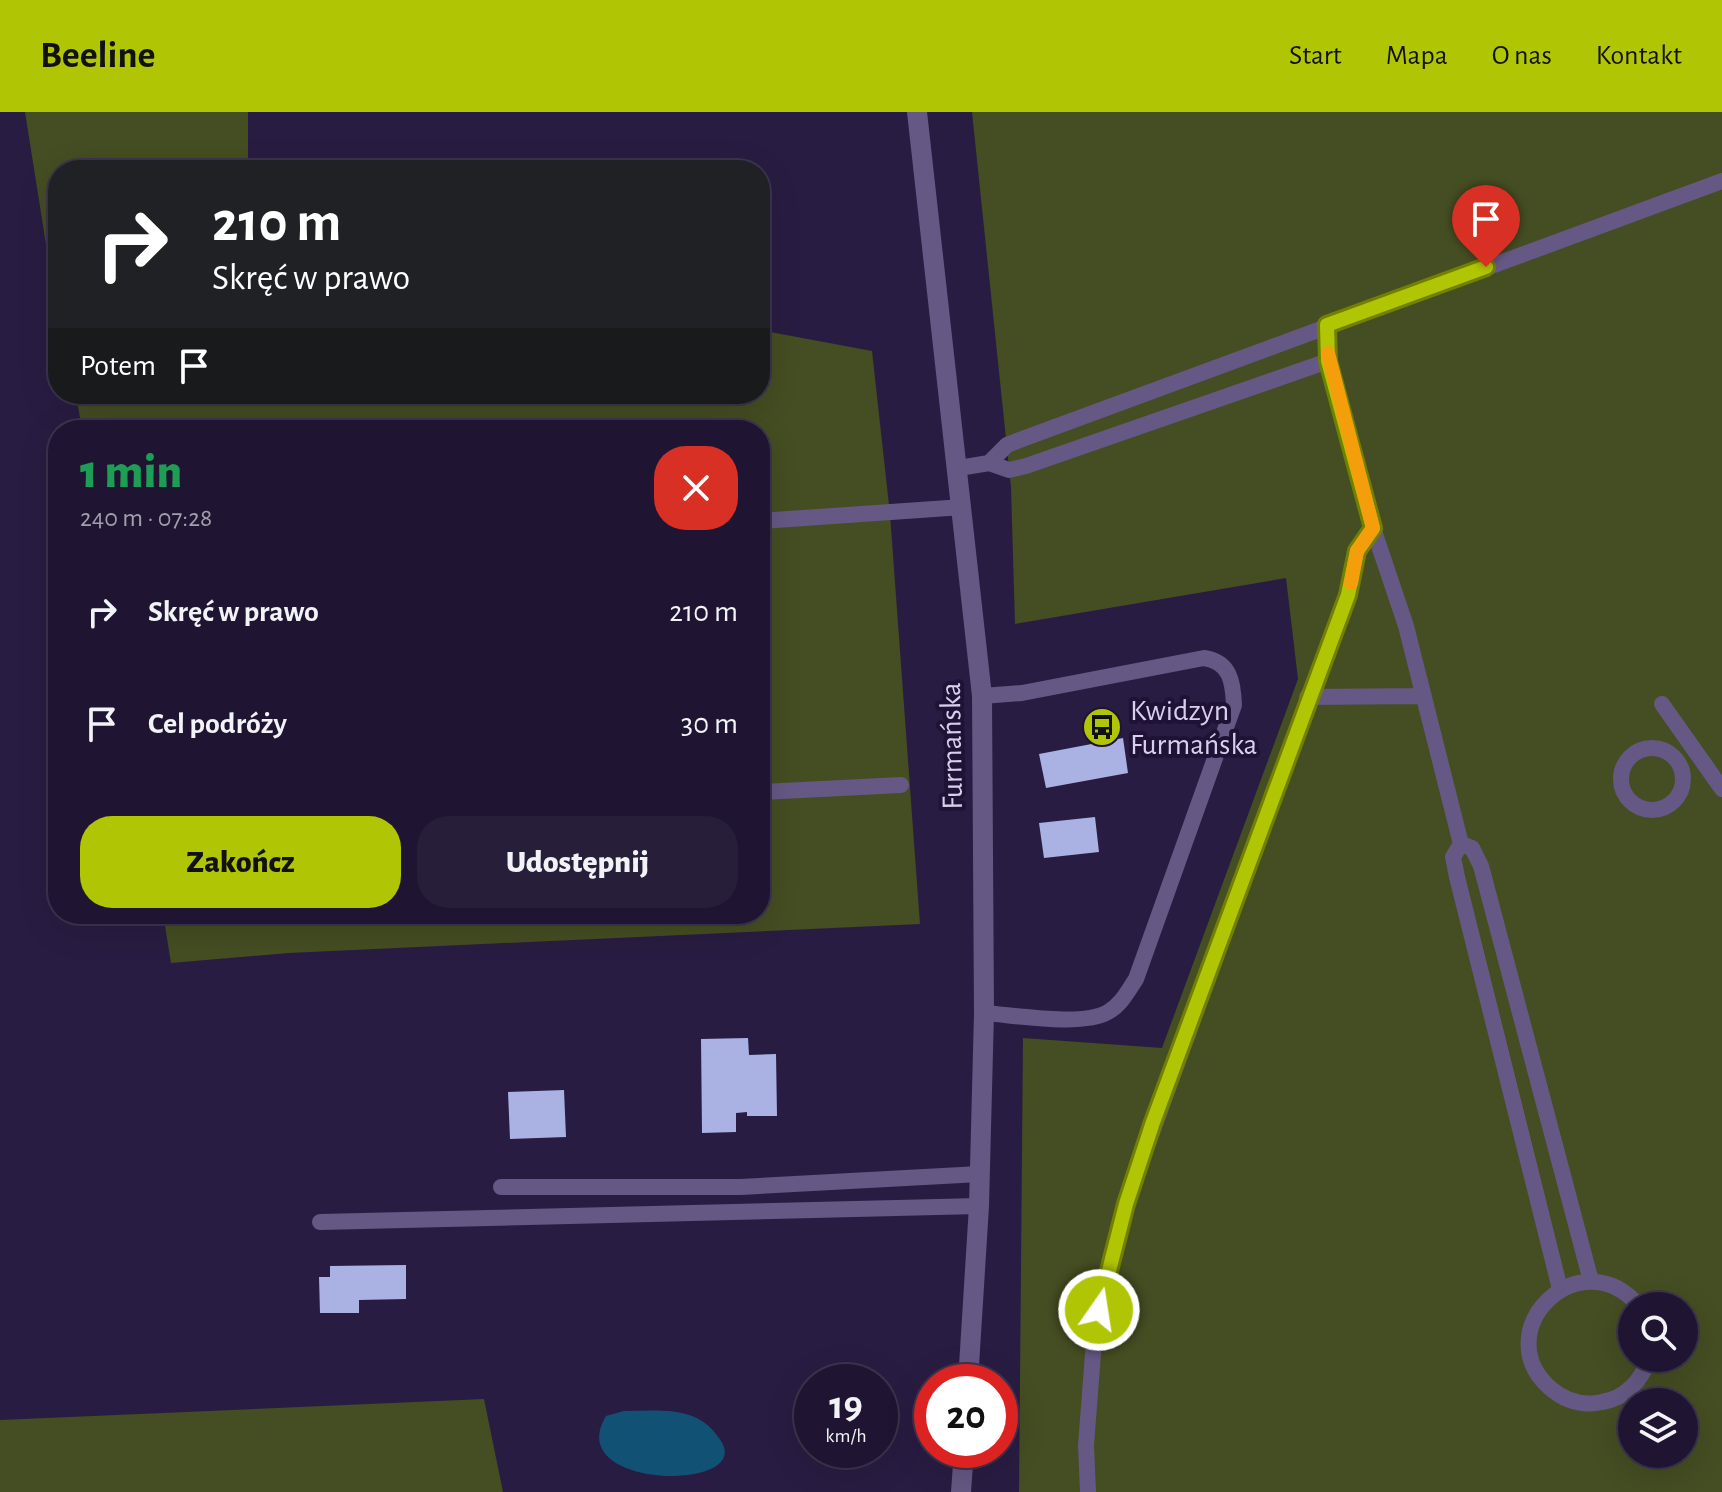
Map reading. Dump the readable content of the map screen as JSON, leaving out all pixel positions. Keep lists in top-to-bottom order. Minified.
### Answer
{"streets":{"street":["Furmańska"]},"places":{"bus stop":["Kwidzyn Furmańska"]},"page":{"header":"Beeline","nav":["Start","Mapa","O nas","Kontakt"],"turn":["210 m","Skręć w prawo"],"then":"Potem","heading":["1 min","240 m · 07:28"],"list":[{"name":"Skręć w prawo","value":"210 m"},{"name":"Cel podróży","value":"30 m"}],"buttons":["Zakończ","Udostępnij"],"speed":"19 km/h","limit":"20"}}
